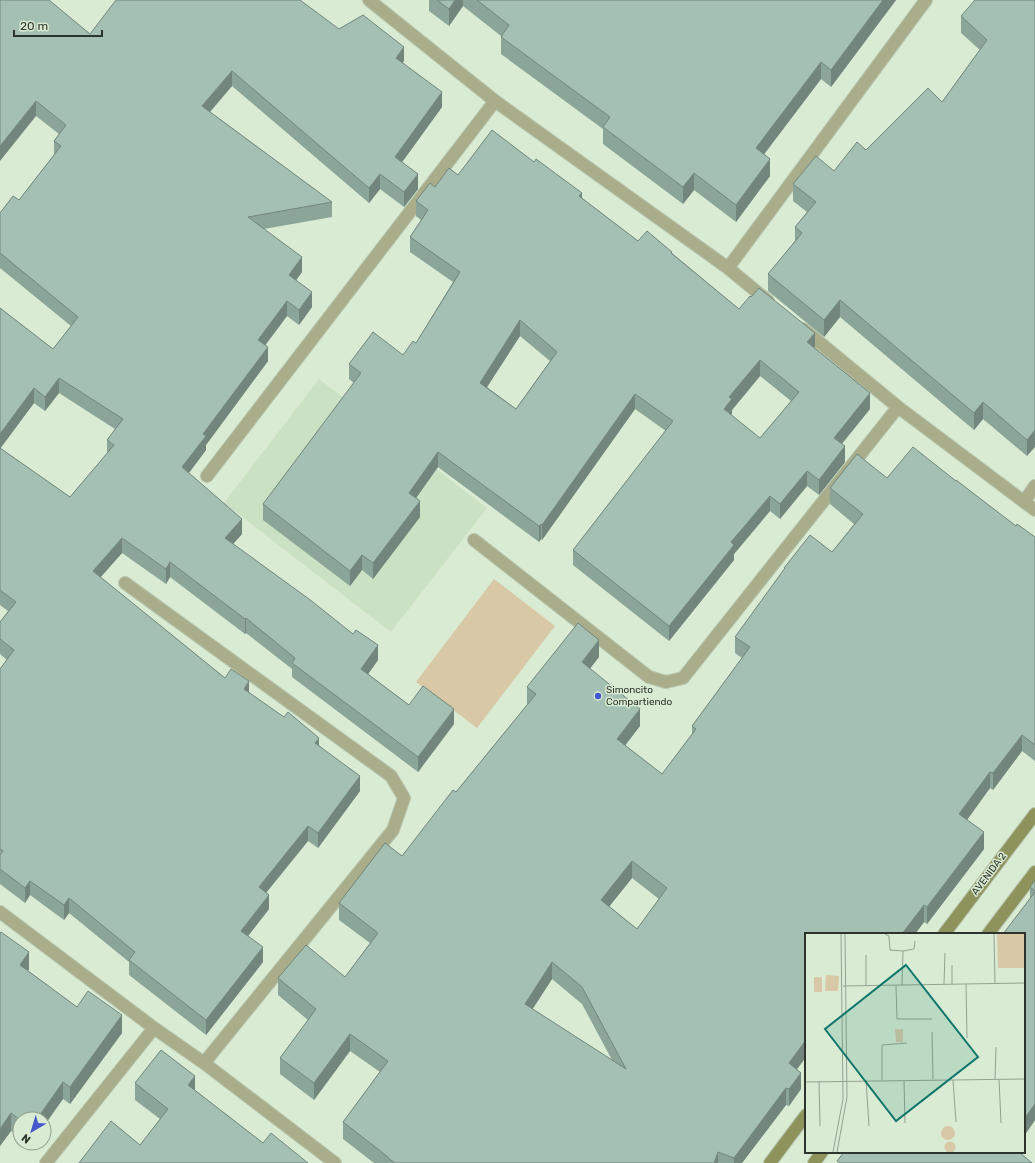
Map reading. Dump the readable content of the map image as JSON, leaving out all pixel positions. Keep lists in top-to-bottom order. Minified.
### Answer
{"streets":{"street":["AVENIDA 2"]},"places":["Simoncito Compartiendo"],"scale_bar":"20 m","north":"bottom left"}
